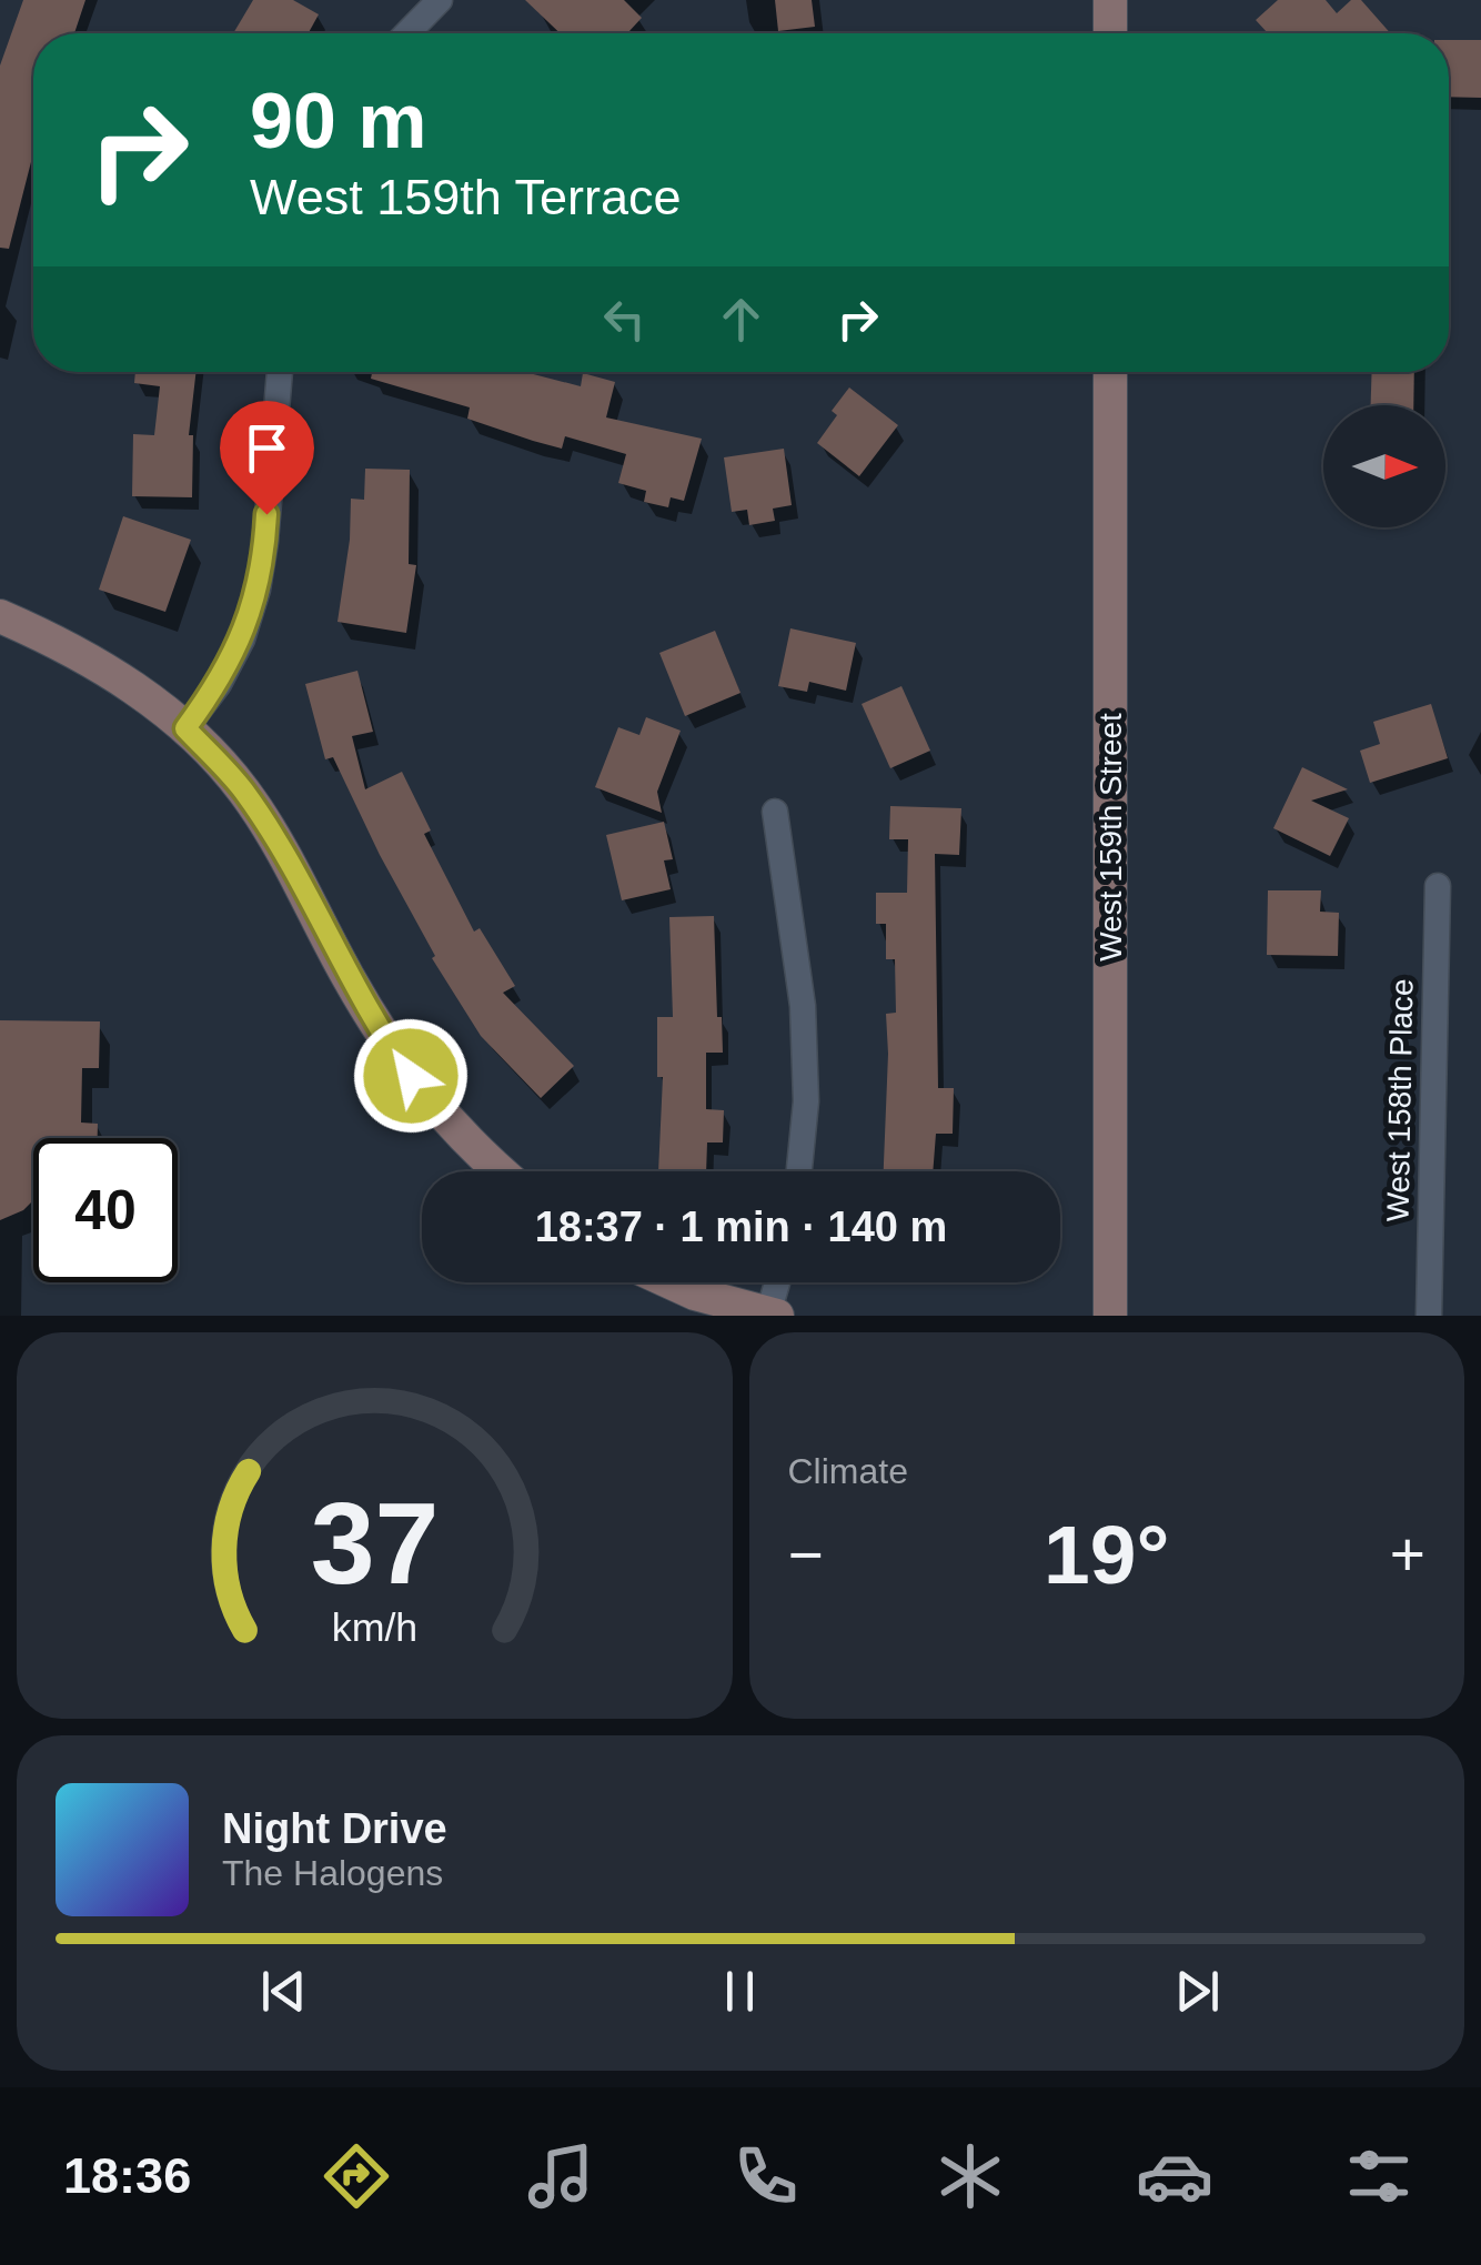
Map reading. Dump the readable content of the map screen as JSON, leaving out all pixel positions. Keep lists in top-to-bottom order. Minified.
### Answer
{"streets":{"main road":["West 159th Street"],"street":["West 158th Place"]},"north":"right","page":{"turn":["90 m","West 159th Terrace"],"limit":"40","trip":"18:37 · 1 min · 140 m","tile":"Climate","heat":["−","19°","+"],"song":["Night Drive","The Halogens"],"tabs":"18:36","gauge":["37","km/h"]}}
